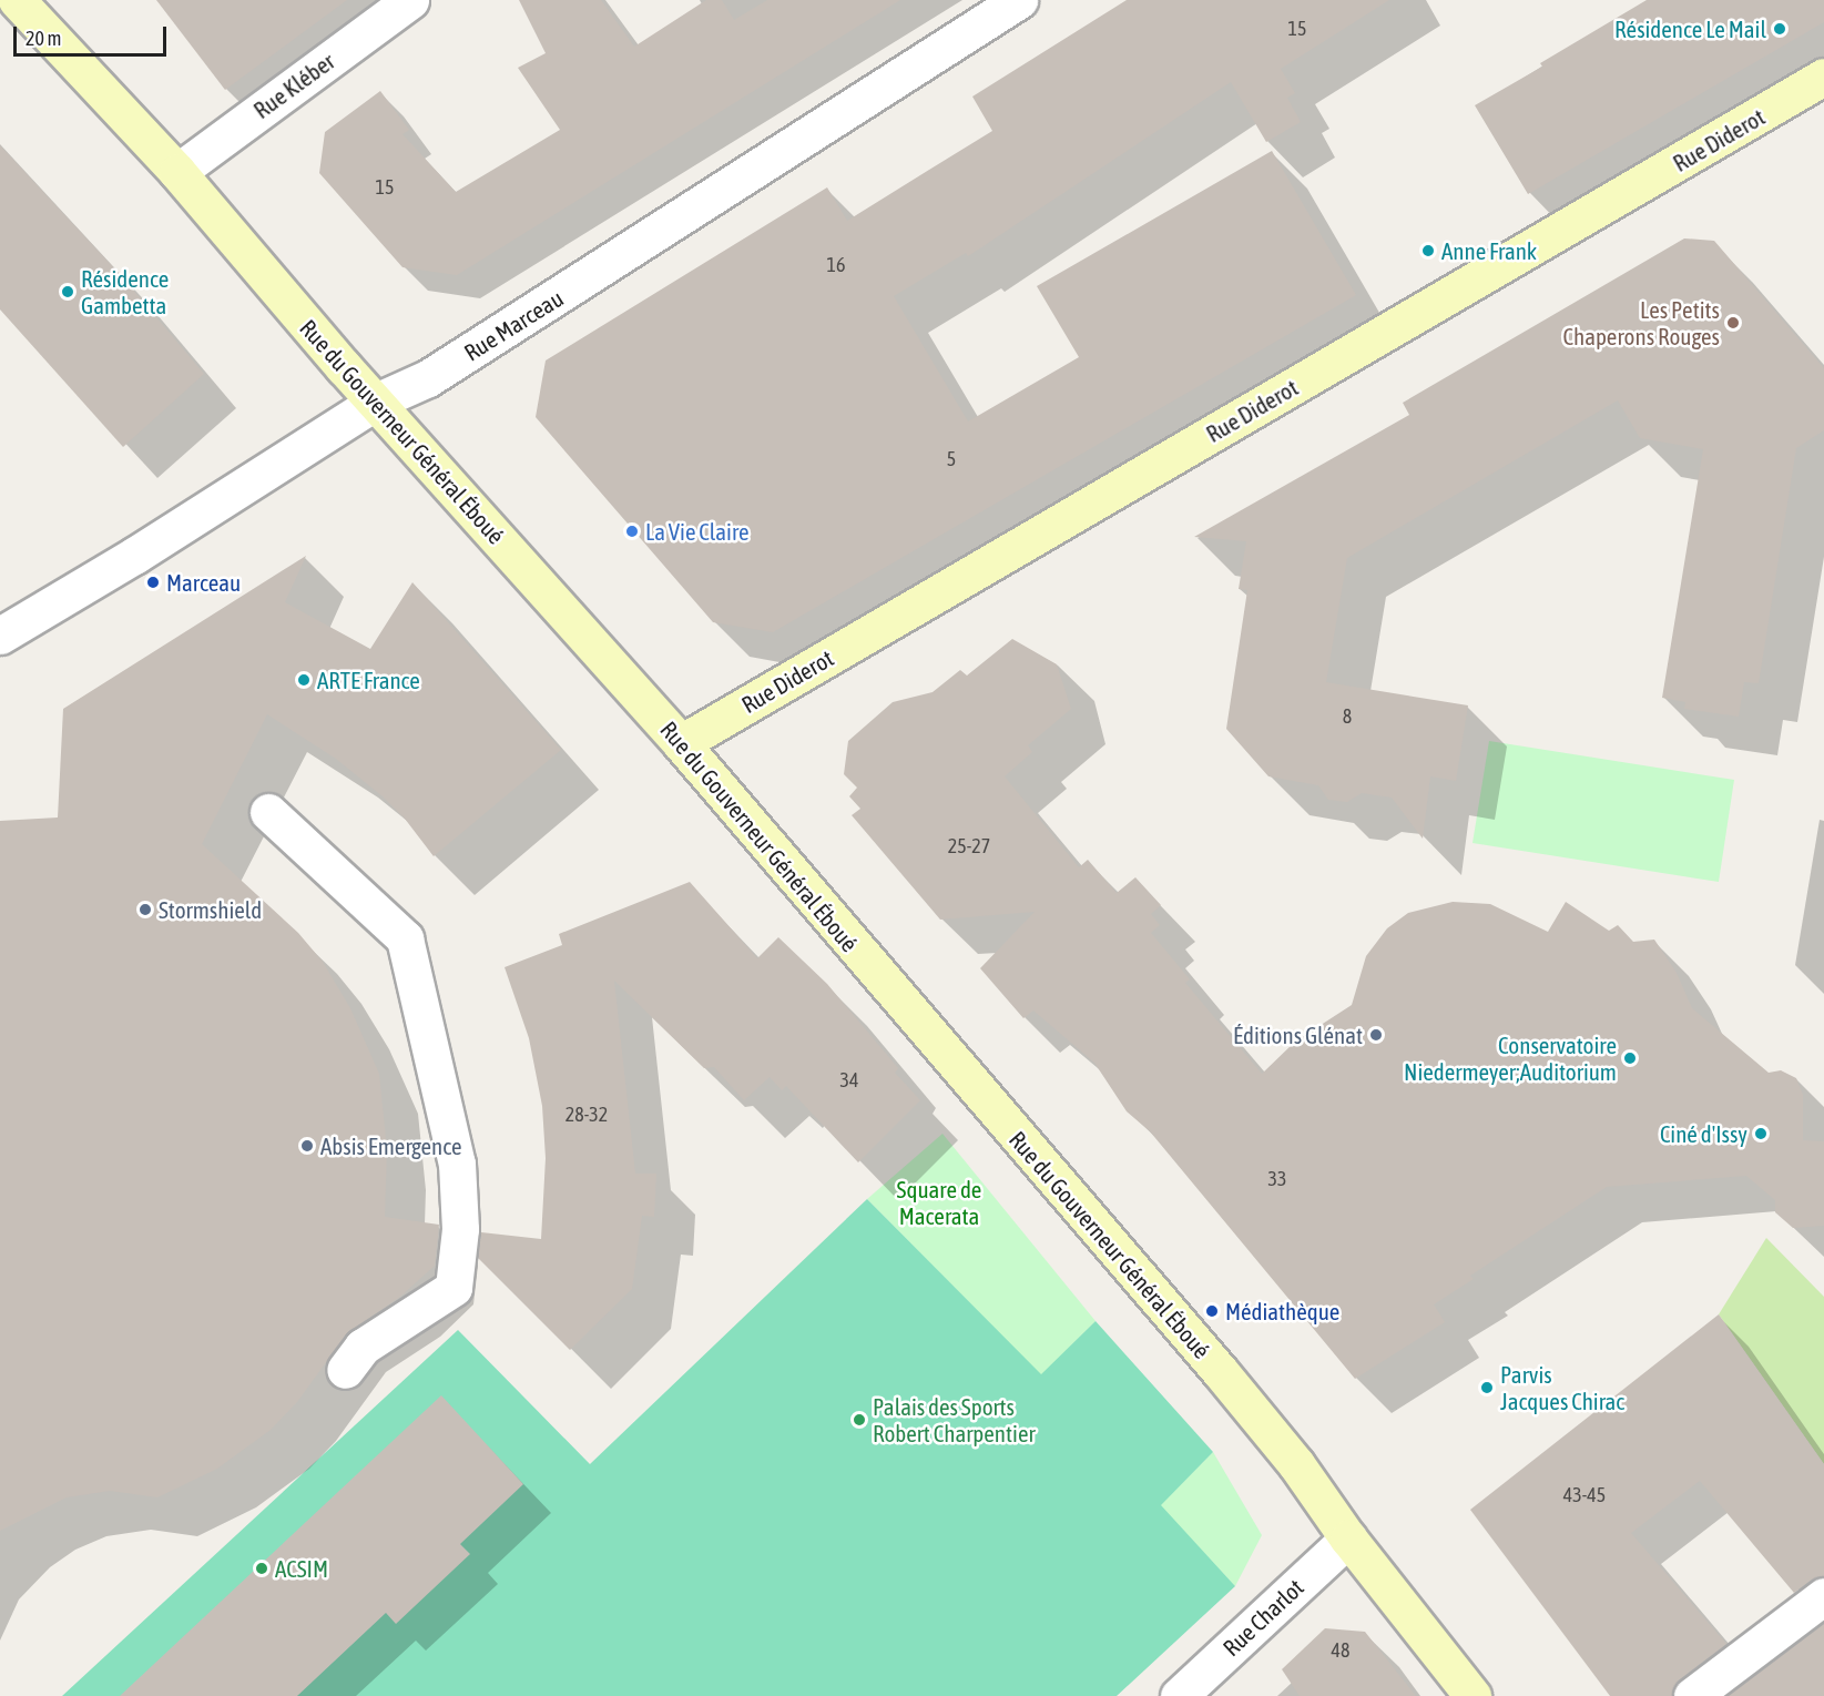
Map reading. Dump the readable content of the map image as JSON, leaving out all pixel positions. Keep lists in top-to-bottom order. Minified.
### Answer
{"streets":{"main road":["Rue Diderot","Rue du Gouverneur Général Éboué"],"street":["Rue Kléber","Rue Marceau","Rue Charlot"]},"crossings":[["Rue Kléber","Rue du Gouverneur Général Éboué"],["Rue Diderot","Rue du Gouverneur Général Éboué"],["Rue Marceau","Rue du Gouverneur Général Éboué"],["Rue du Gouverneur Général Éboué","Rue Charlot"]],"parks":["Square de Macerata"],"places":["Résidence Le Mail","Anne Frank","Résidence Gambetta","Les Petits Chaperons Rouges","La Vie Claire","Marceau","ARTE France","Stormshield","Éditions Glénat","Conservatoire Niedermeyer;Auditorium","Ciné d'Issy","Absis Emergence","Médiathèque","Parvis Jacques Chirac","Palais des Sports Robert Charpentier","ACSIM"],"house_numbers":["15","15","16","5","8","25-27","34","28-32","33","43-45","48"],"scale_bar":"20 m"}
